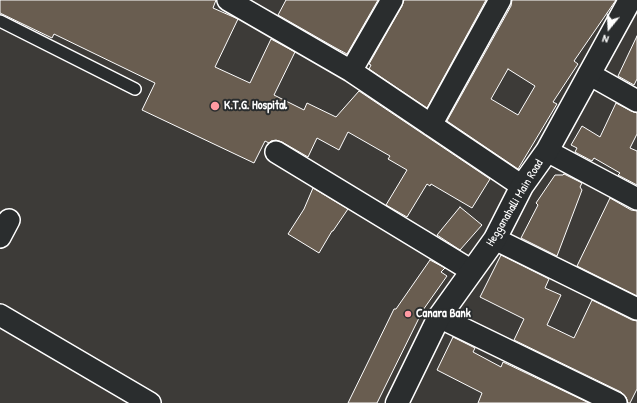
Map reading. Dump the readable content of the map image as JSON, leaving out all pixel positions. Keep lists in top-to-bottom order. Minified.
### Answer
{"streets":{"main road":["Hegganahalli Main Road"]},"places":["K.T.G. Hospital","Canara Bank"],"north":"bottom"}
